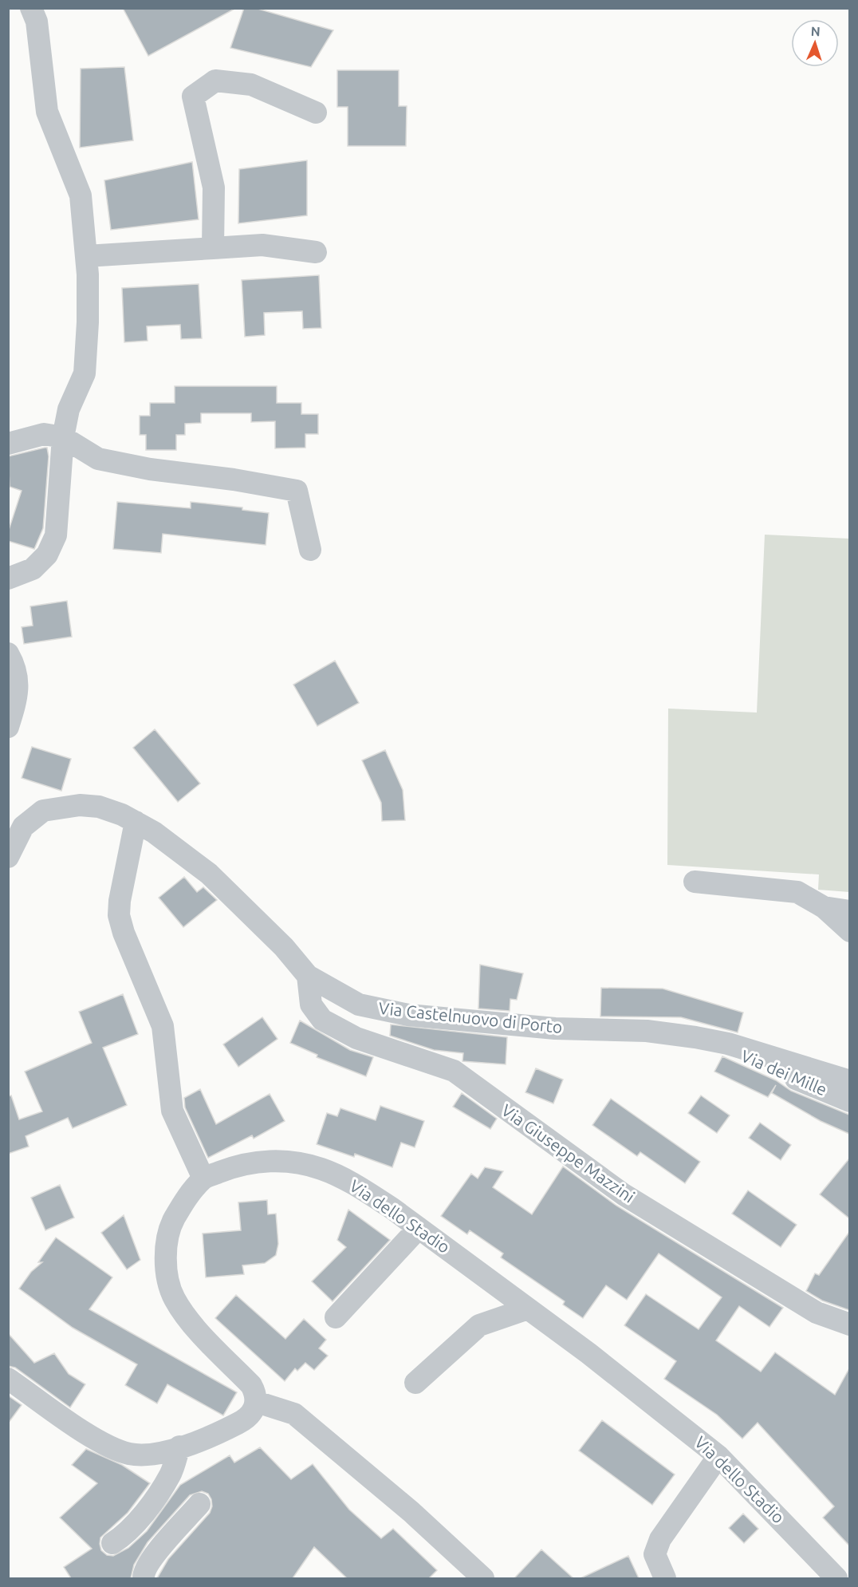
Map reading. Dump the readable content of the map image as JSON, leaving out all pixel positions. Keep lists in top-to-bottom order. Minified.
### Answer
{"streets":{"street":["Via Castelnuovo di Porto","Via dei Mille","Via Giuseppe Mazzini","Via dello Stadio"]},"crossings":[["Via Castelnuovo di Porto","Via dei Mille"],["Via Castelnuovo di Porto","Via Giuseppe Mazzini"]],"north":"top"}
